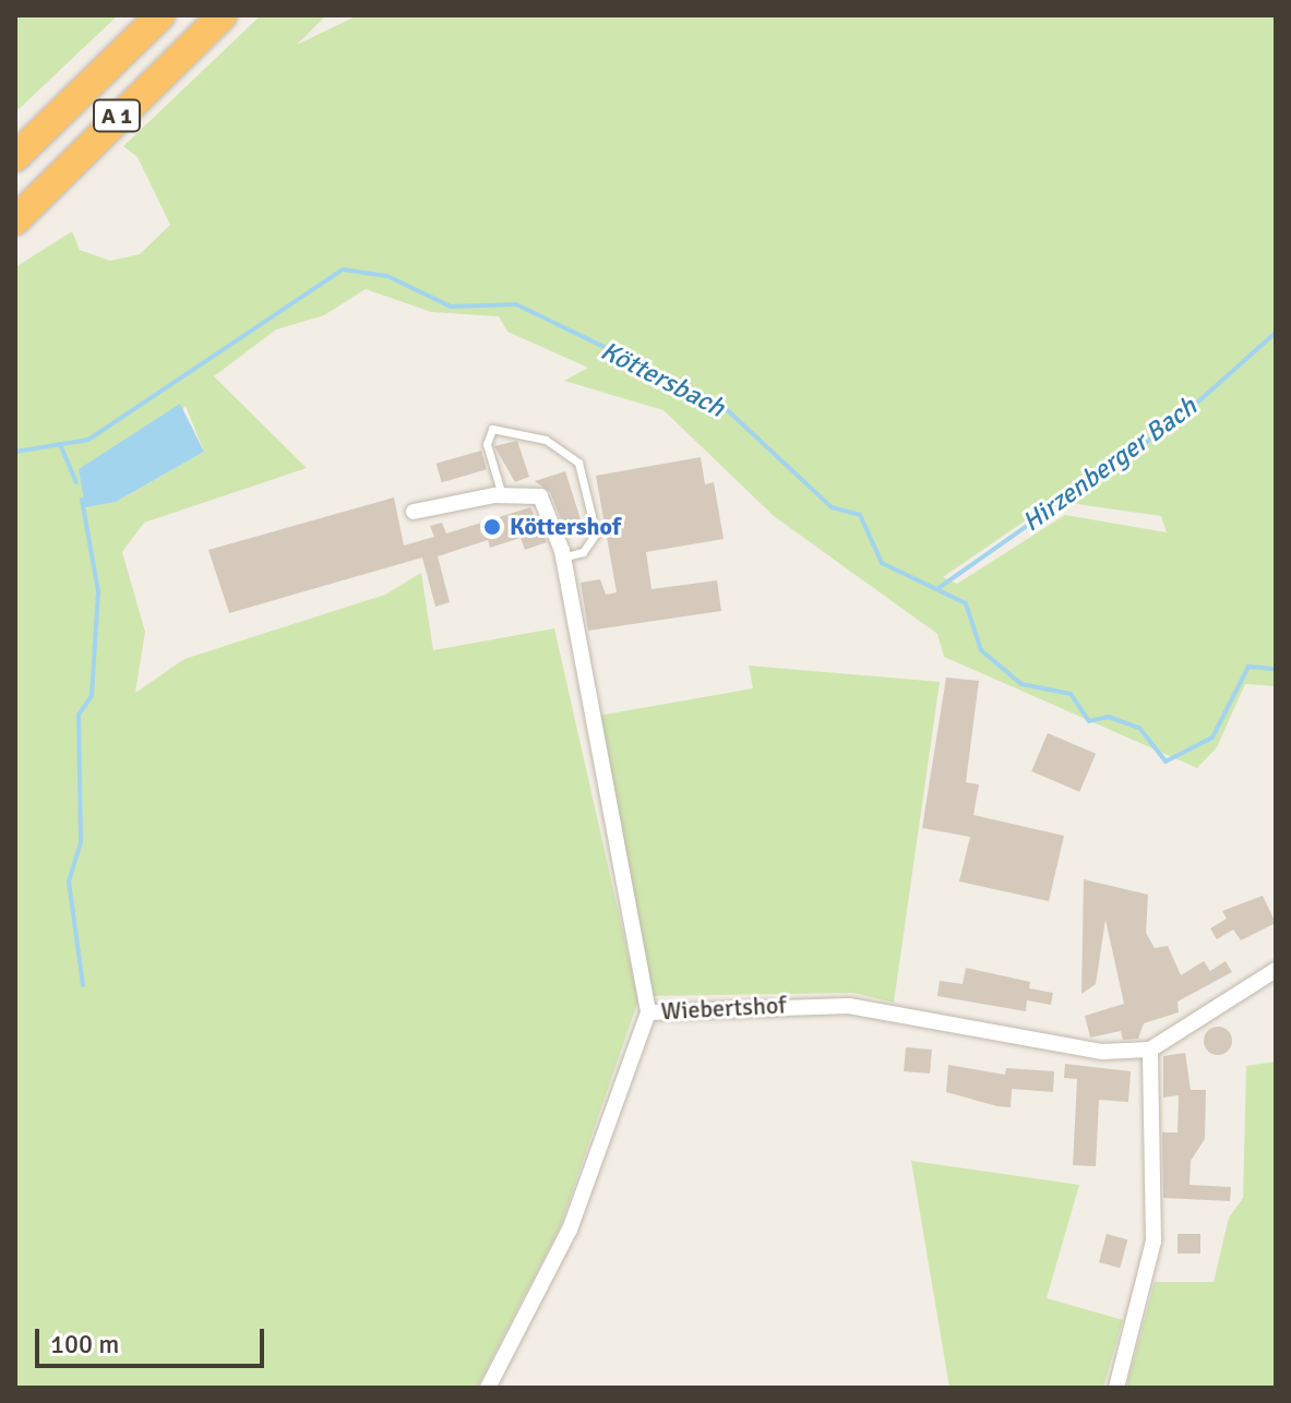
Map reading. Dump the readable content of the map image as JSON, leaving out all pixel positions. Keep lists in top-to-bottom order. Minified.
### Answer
{"streets":{"highway":["A 1"],"street":["Wiebertshof"]},"water":["Köttersbach","Hirzenberger Bach"],"places":["Köttershof"],"scale_bar":"100 m"}
